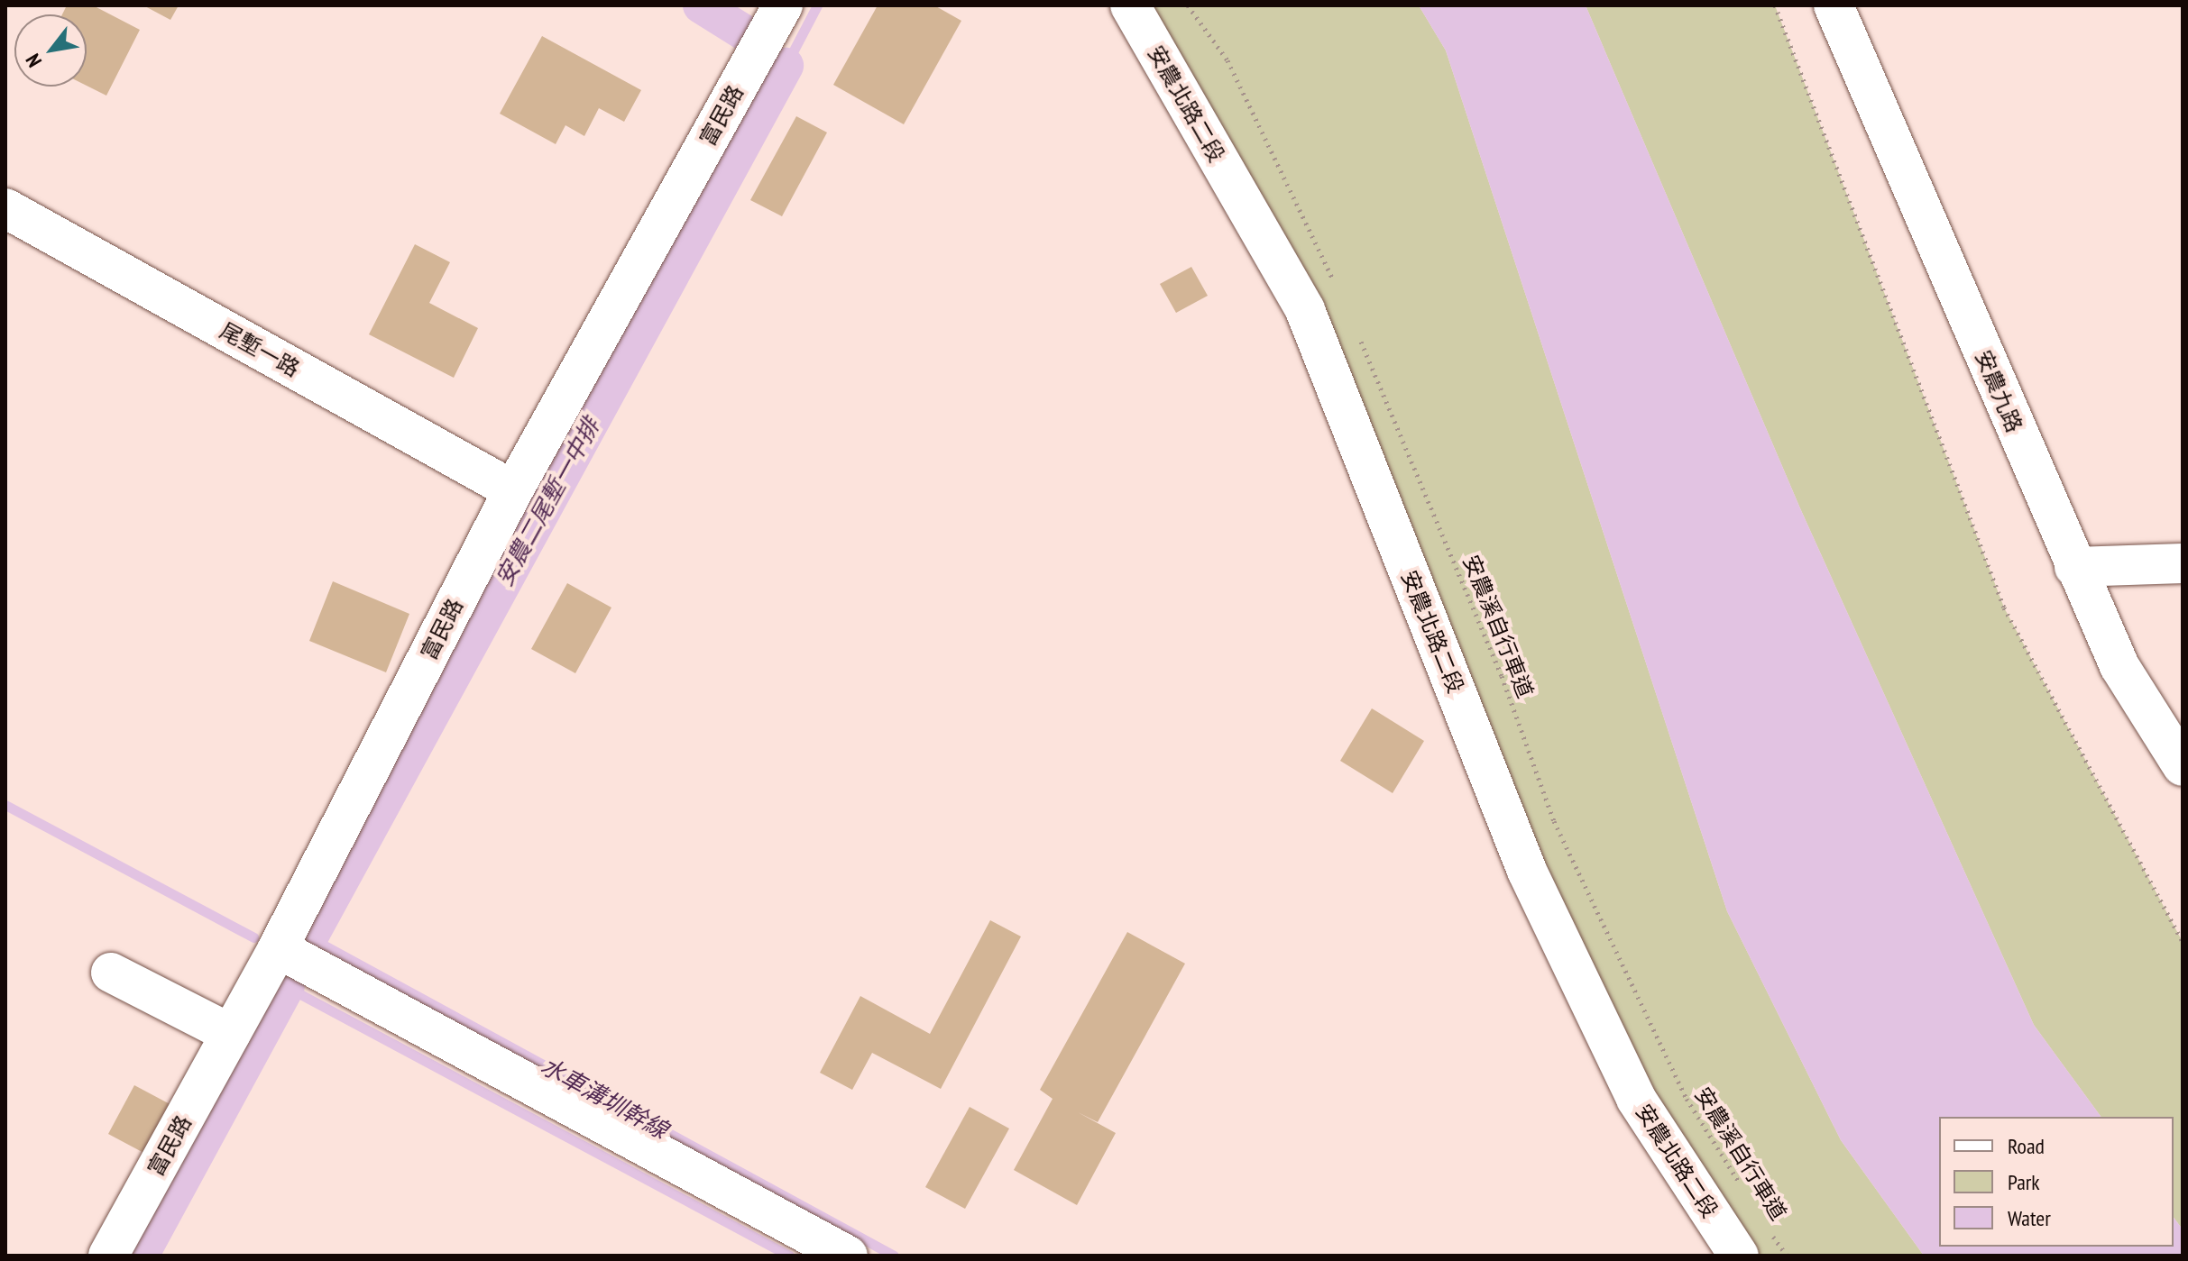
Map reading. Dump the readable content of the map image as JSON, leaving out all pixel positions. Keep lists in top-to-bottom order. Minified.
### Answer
{"streets":{"street":["安農北路二段","富民路","尾塹一路","安農九路"],"path":["安農溪自行車道"]},"crossings":[["富民路","尾塹一路"]],"water":["安農二尾塹一中排","水車溝圳幹線"],"legend":["Road","Park","Water"],"north":"bottom left"}
